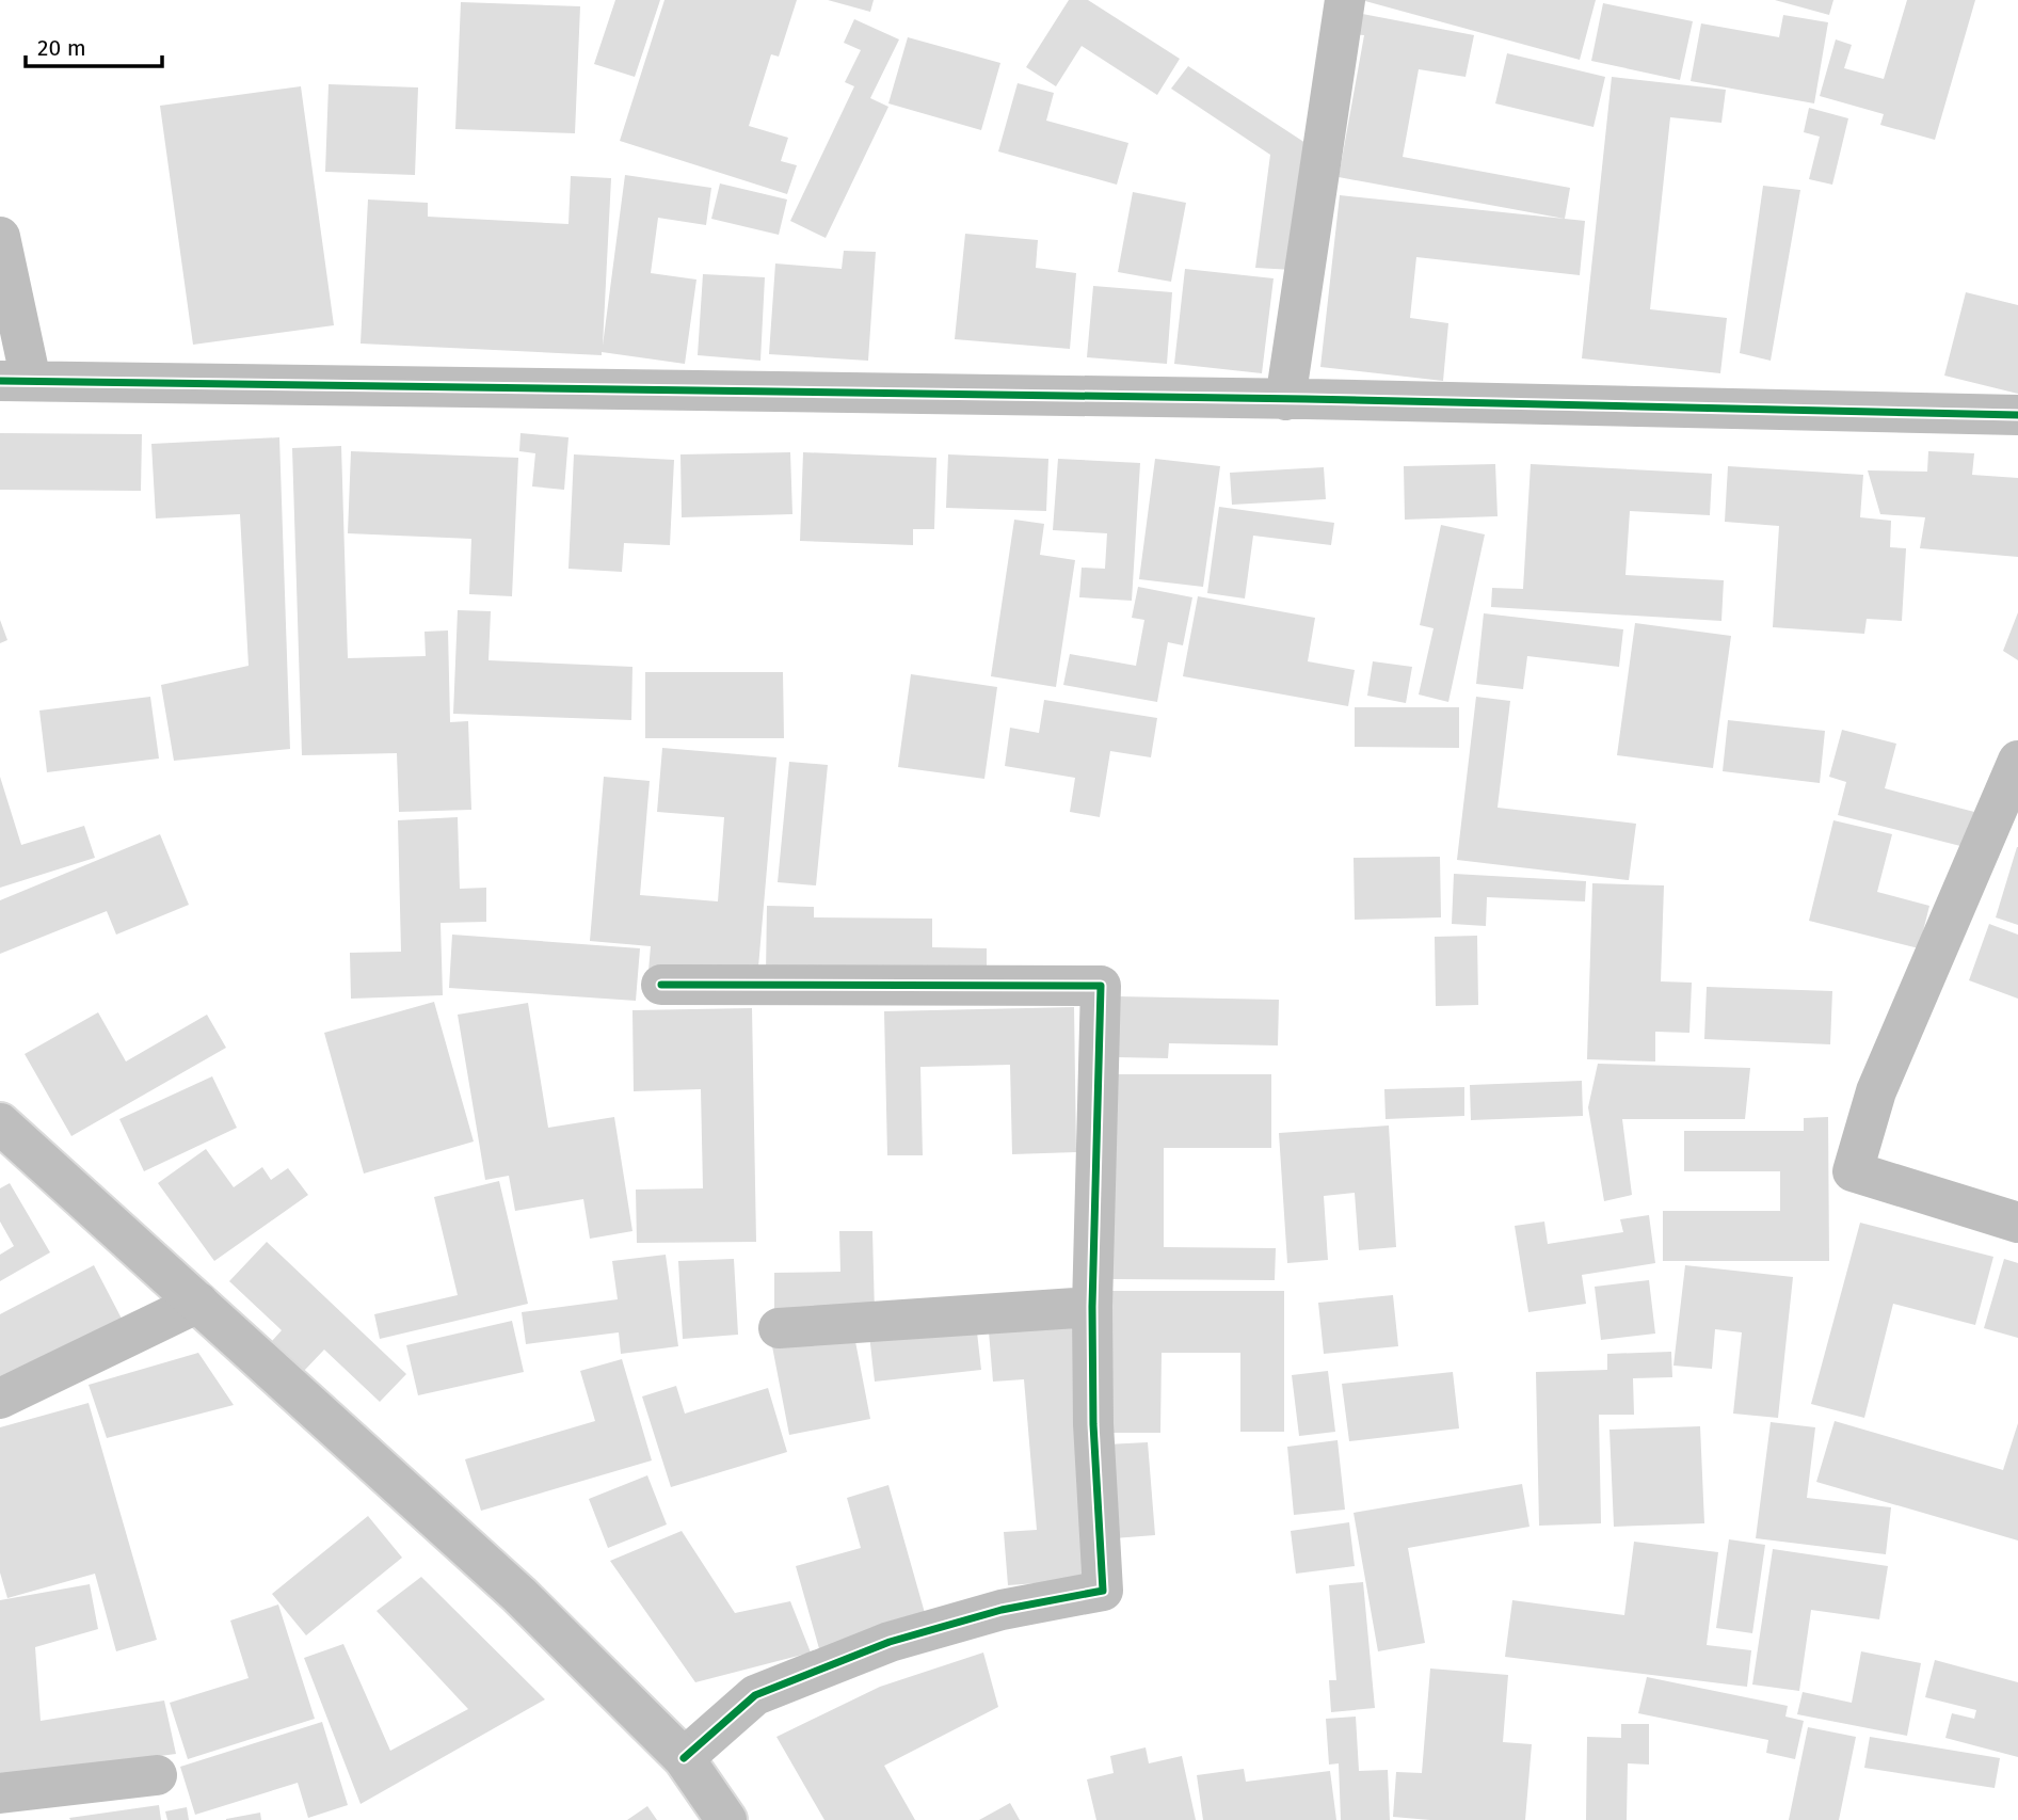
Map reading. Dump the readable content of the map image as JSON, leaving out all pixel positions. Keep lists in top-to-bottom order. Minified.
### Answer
{"scale_bar":"20 m"}
